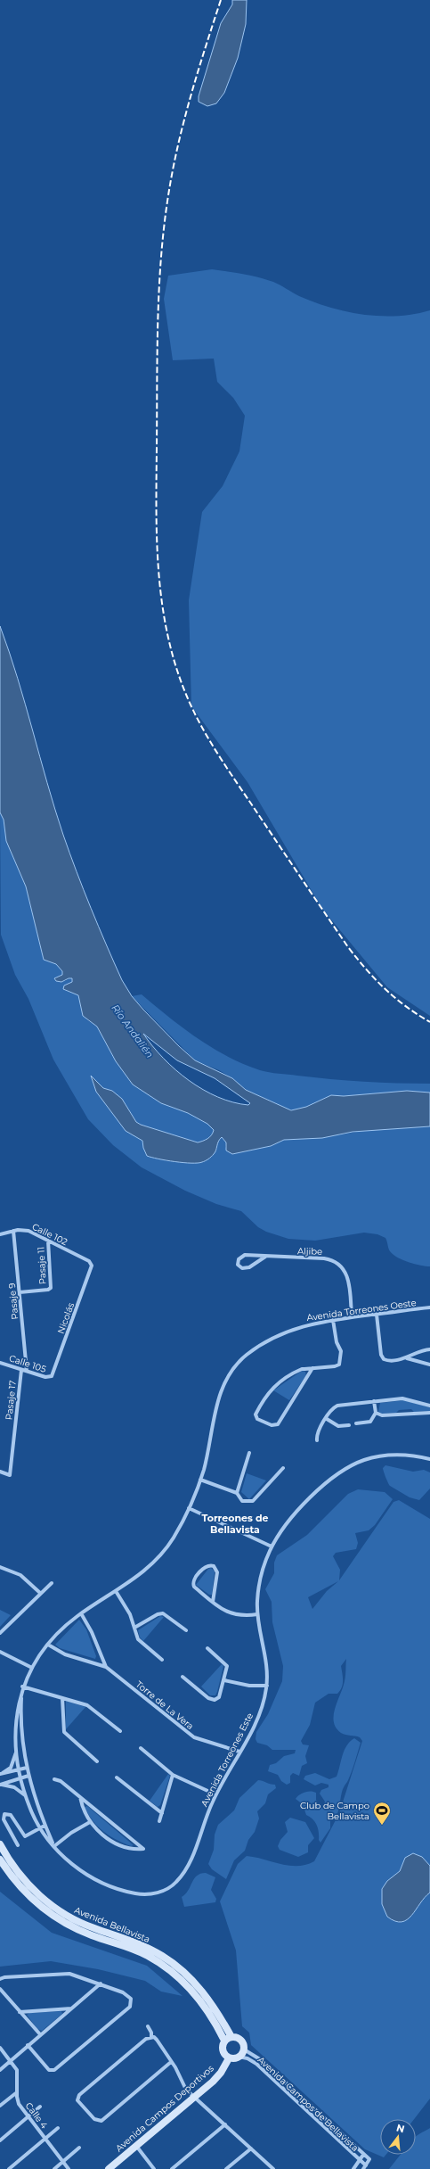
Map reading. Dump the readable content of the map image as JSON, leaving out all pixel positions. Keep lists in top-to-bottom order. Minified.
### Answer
{"streets":{"street":["Calle 102","Aljibe","Pasaje 11","Pasaje 9","Avenida Torreones Oeste","Nicolás","Calle 105","Pasaje 17","Torre de La Vera","Avenida Torreones Este","Avenida Bellavista","Avenida Campos de Bellavista","Avenida Campos Deportivos","Calle 4"]},"crossings":[["Calle 102","Pasaje 11"],["Calle 102","Pasaje 9"],["Calle 102","Nicolás"],["Aljibe","Avenida Torreones Oeste"],["Pasaje 11","Pasaje 9"],["Pasaje 9","Calle 105"],["Avenida Torreones Oeste","Torre de La Vera"],["Avenida Torreones Oeste","Avenida Torreones Este"],["Nicolás","Calle 105"],["Calle 105","Pasaje 17"],["Torre de La Vera","Avenida Torreones Este"],["Avenida Bellavista","Avenida Campos de Bellavista"],["Avenida Bellavista","Avenida Campos Deportivos"],["Avenida Campos de Bellavista","Avenida Campos Deportivos"]],"districts":["Torreones de Bellavista"],"water":["Río Andalién"],"places":{"sports":["Club de Campo Bellavista"]},"north":"top"}
